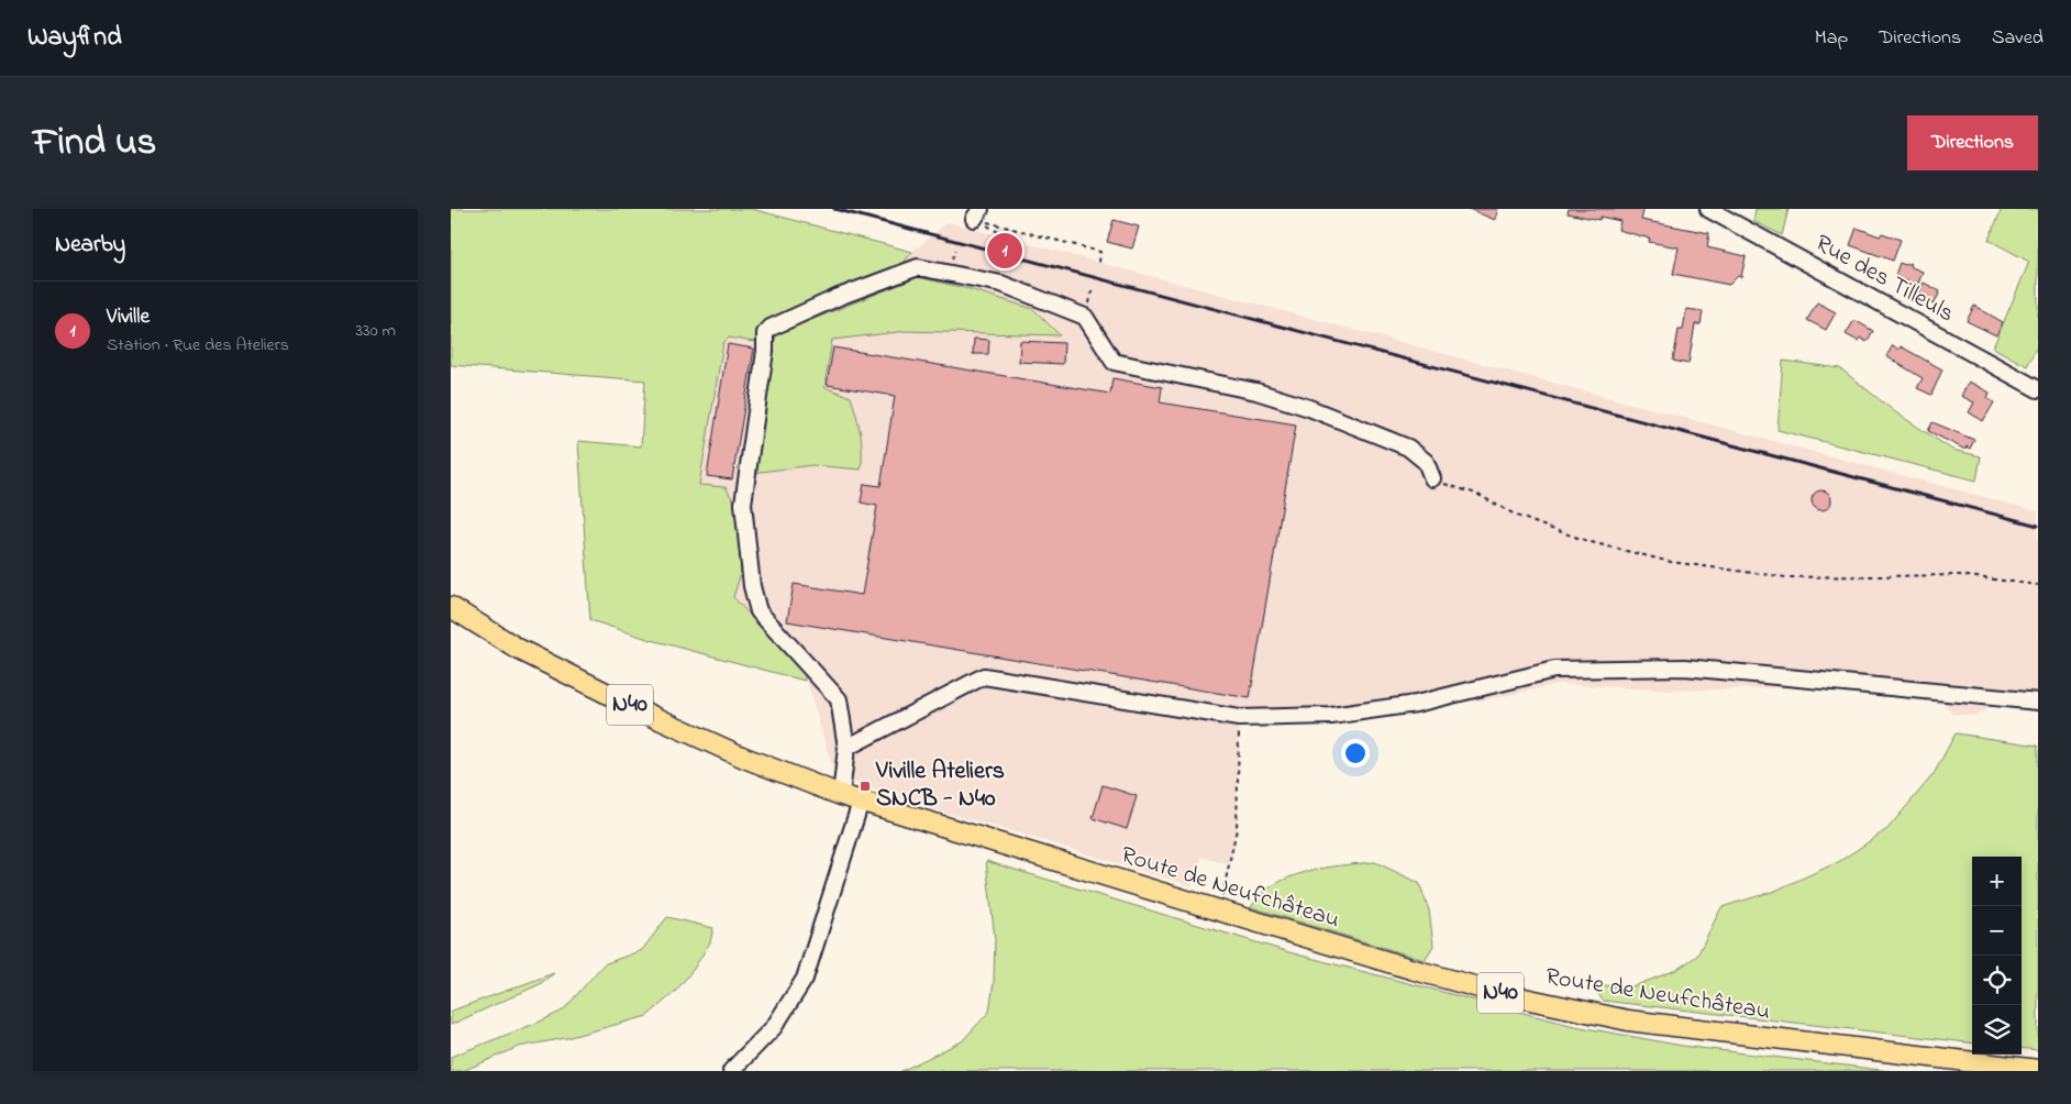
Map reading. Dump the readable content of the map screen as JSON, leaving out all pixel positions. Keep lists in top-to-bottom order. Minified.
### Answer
{"streets":{"main road":["N40","Route de Neufchâteau"],"street":["Rue des Tilleuls"]},"places":{"transit":["Viville Ateliers SNCB - N40"]},"page":{"header":"Wayfind","nav":["Map","Directions","Saved"],"title":"Find us","buttons":"Directions","heading":"Nearby","pins":"1","list":[{"mark":"1","name":"Viville","note":"Station · Rue des Ateliers","value":"330 m"}],"map_buttons":["+","−"]}}
